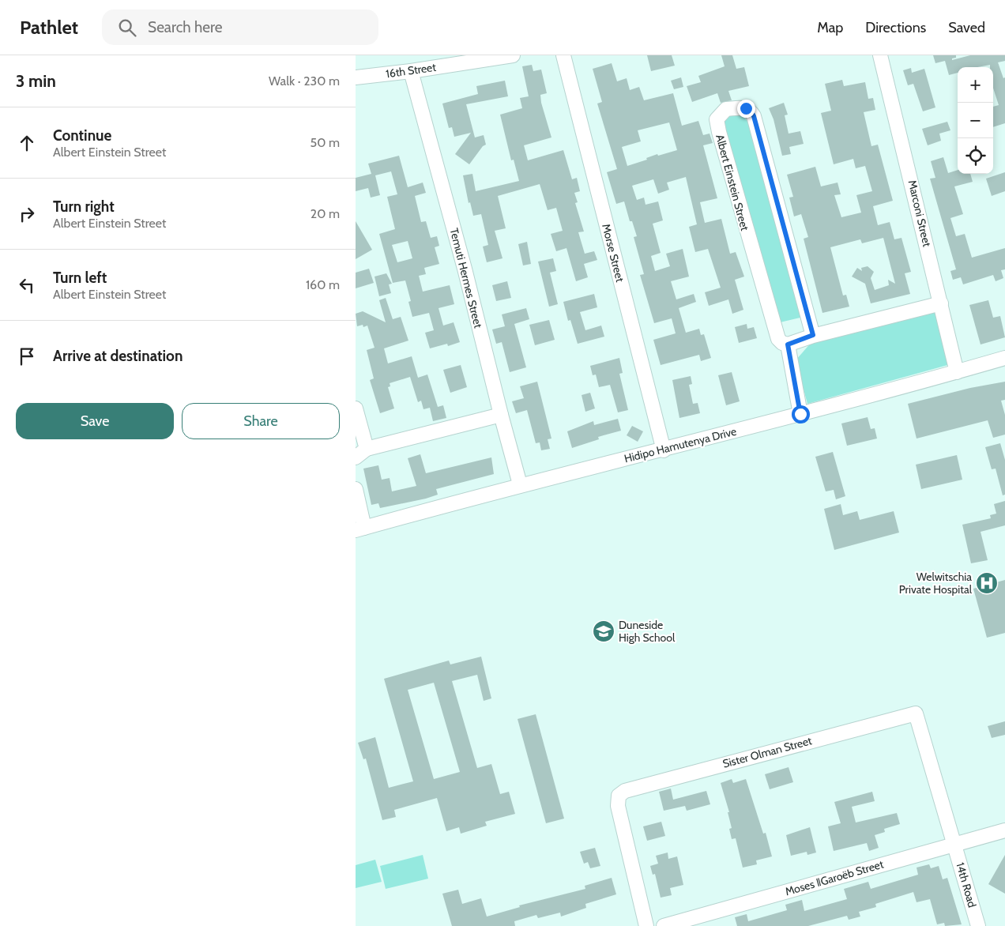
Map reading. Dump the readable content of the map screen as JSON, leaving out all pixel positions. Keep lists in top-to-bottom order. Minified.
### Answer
{"streets":{"street":["16th Street","Albert Einstein Street","Marconi Street","Morse Street","Temuti Hermes Street","Hidipo Hamutenya Drive","Sister Olman Street","Moses ǁGaroëb Street","14th Road"]},"crossings":[["16th Street","Temuti Hermes Street"],["Marconi Street","Hidipo Hamutenya Drive"],["Morse Street","Hidipo Hamutenya Drive"],["Temuti Hermes Street","Hidipo Hamutenya Drive"],["Sister Olman Street","Moses ǁGaroëb Street"],["Sister Olman Street","14th Road"],["Moses ǁGaroëb Street","14th Road"]],"places":{"hospital":["Welwitschia Private Hospital"],"school or university":["Duneside High School"]},"page":{"header":"Pathlet","search":"Search here","nav":["Map","Directions","Saved"],"heading":["3 min","Walk · 230 m"],"map_buttons":["+","−"],"list":[["Continue","Albert Einstein Street","50 m"],["Turn right","Albert Einstein Street","20 m"],["Turn left","Albert Einstein Street","160 m"],"Arrive at destination"],"buttons":["Save","Share"]}}
